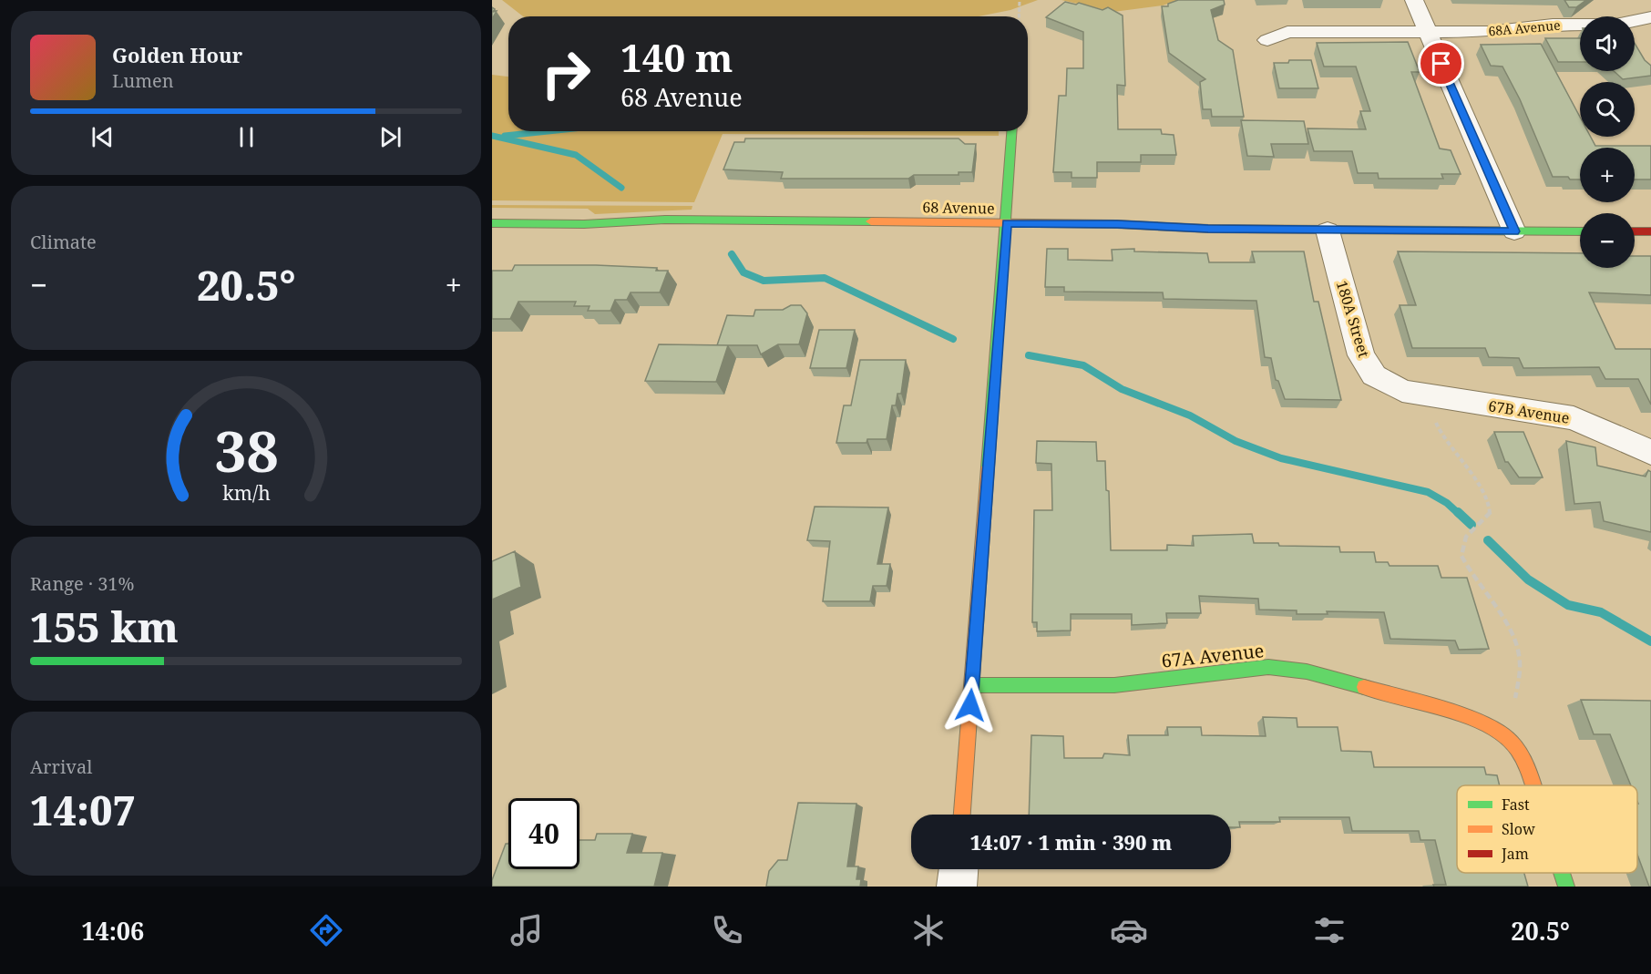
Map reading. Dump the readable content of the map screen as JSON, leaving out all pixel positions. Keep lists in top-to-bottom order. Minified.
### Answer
{"streets":{"street":["68A Avenue","68 Avenue","180A Street","67B Avenue","67A Avenue"]},"crossings":[["68 Avenue","180A Street"],["180A Street","67B Avenue"]],"legend":["Fast","Slow","Jam"],"page":{"map_buttons":["+","−"],"turn":["140 m","68 Avenue"],"song":["Golden Hour","Lumen"],"tile":["Climate",["Range · 31%","155 km"],["Arrival","14:07"]],"heat":["−","20.5°","+"],"limit":"40","trip":"14:07 · 1 min · 390 m","tabs":["14:06","20.5°"],"gauge":["38","km/h"]}}
